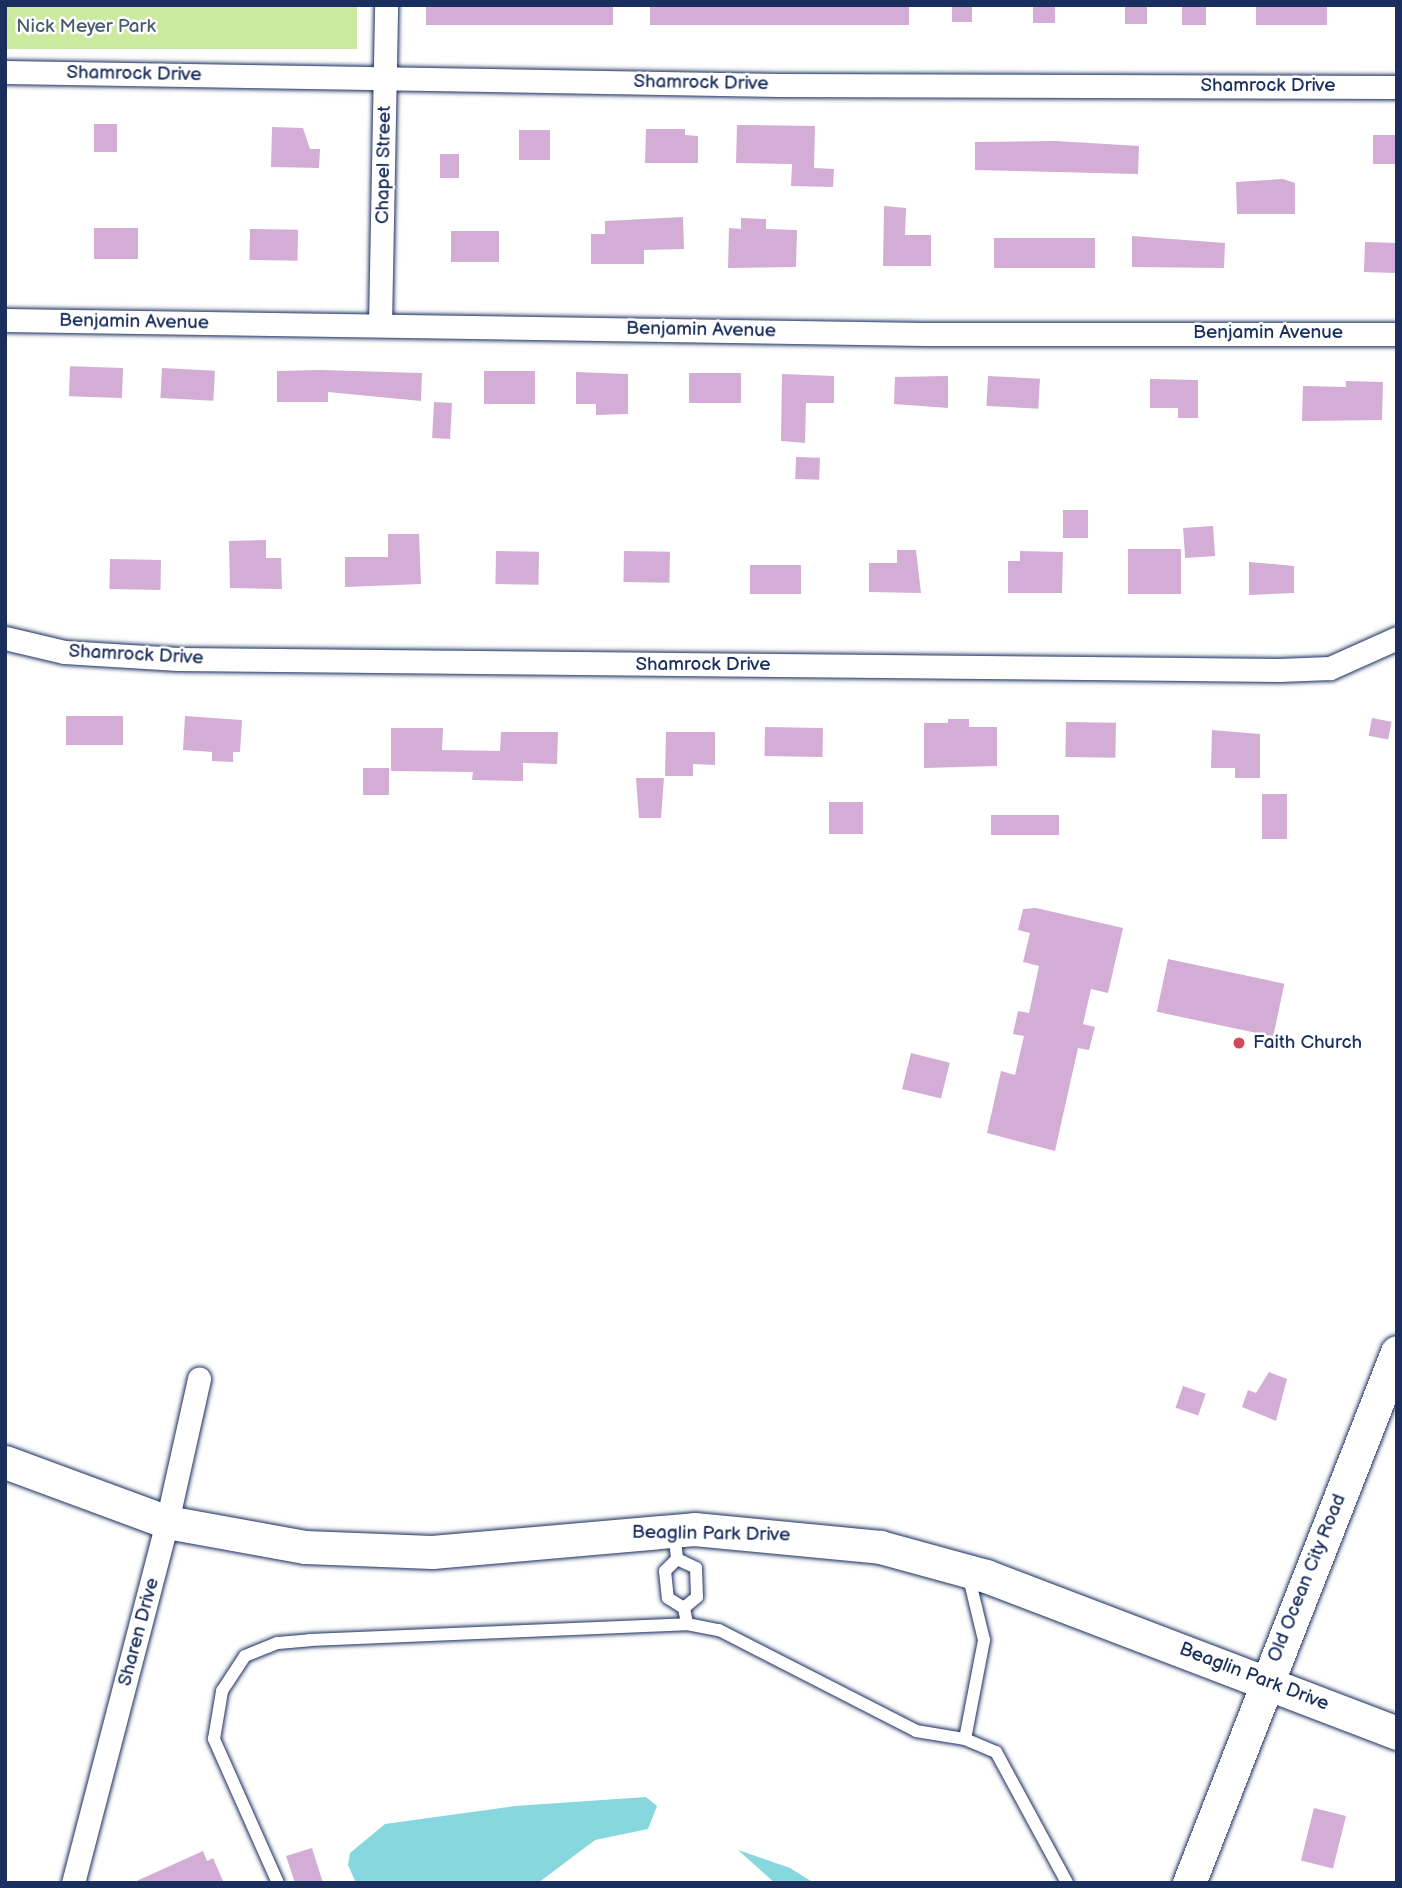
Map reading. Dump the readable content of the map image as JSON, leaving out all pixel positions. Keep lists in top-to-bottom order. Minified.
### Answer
{"streets":{"main road":["Beaglin Park Drive","Old Ocean City Road"],"street":["Shamrock Drive","Chapel Street","Benjamin Avenue","Sharen Drive"]},"crossings":[["Shamrock Drive","Chapel Street"],["Chapel Street","Benjamin Avenue"],["Beaglin Park Drive","Old Ocean City Road"],["Beaglin Park Drive","Sharen Drive"]],"parks":["Nick Meyer Park"],"places":["Faith Church"]}
